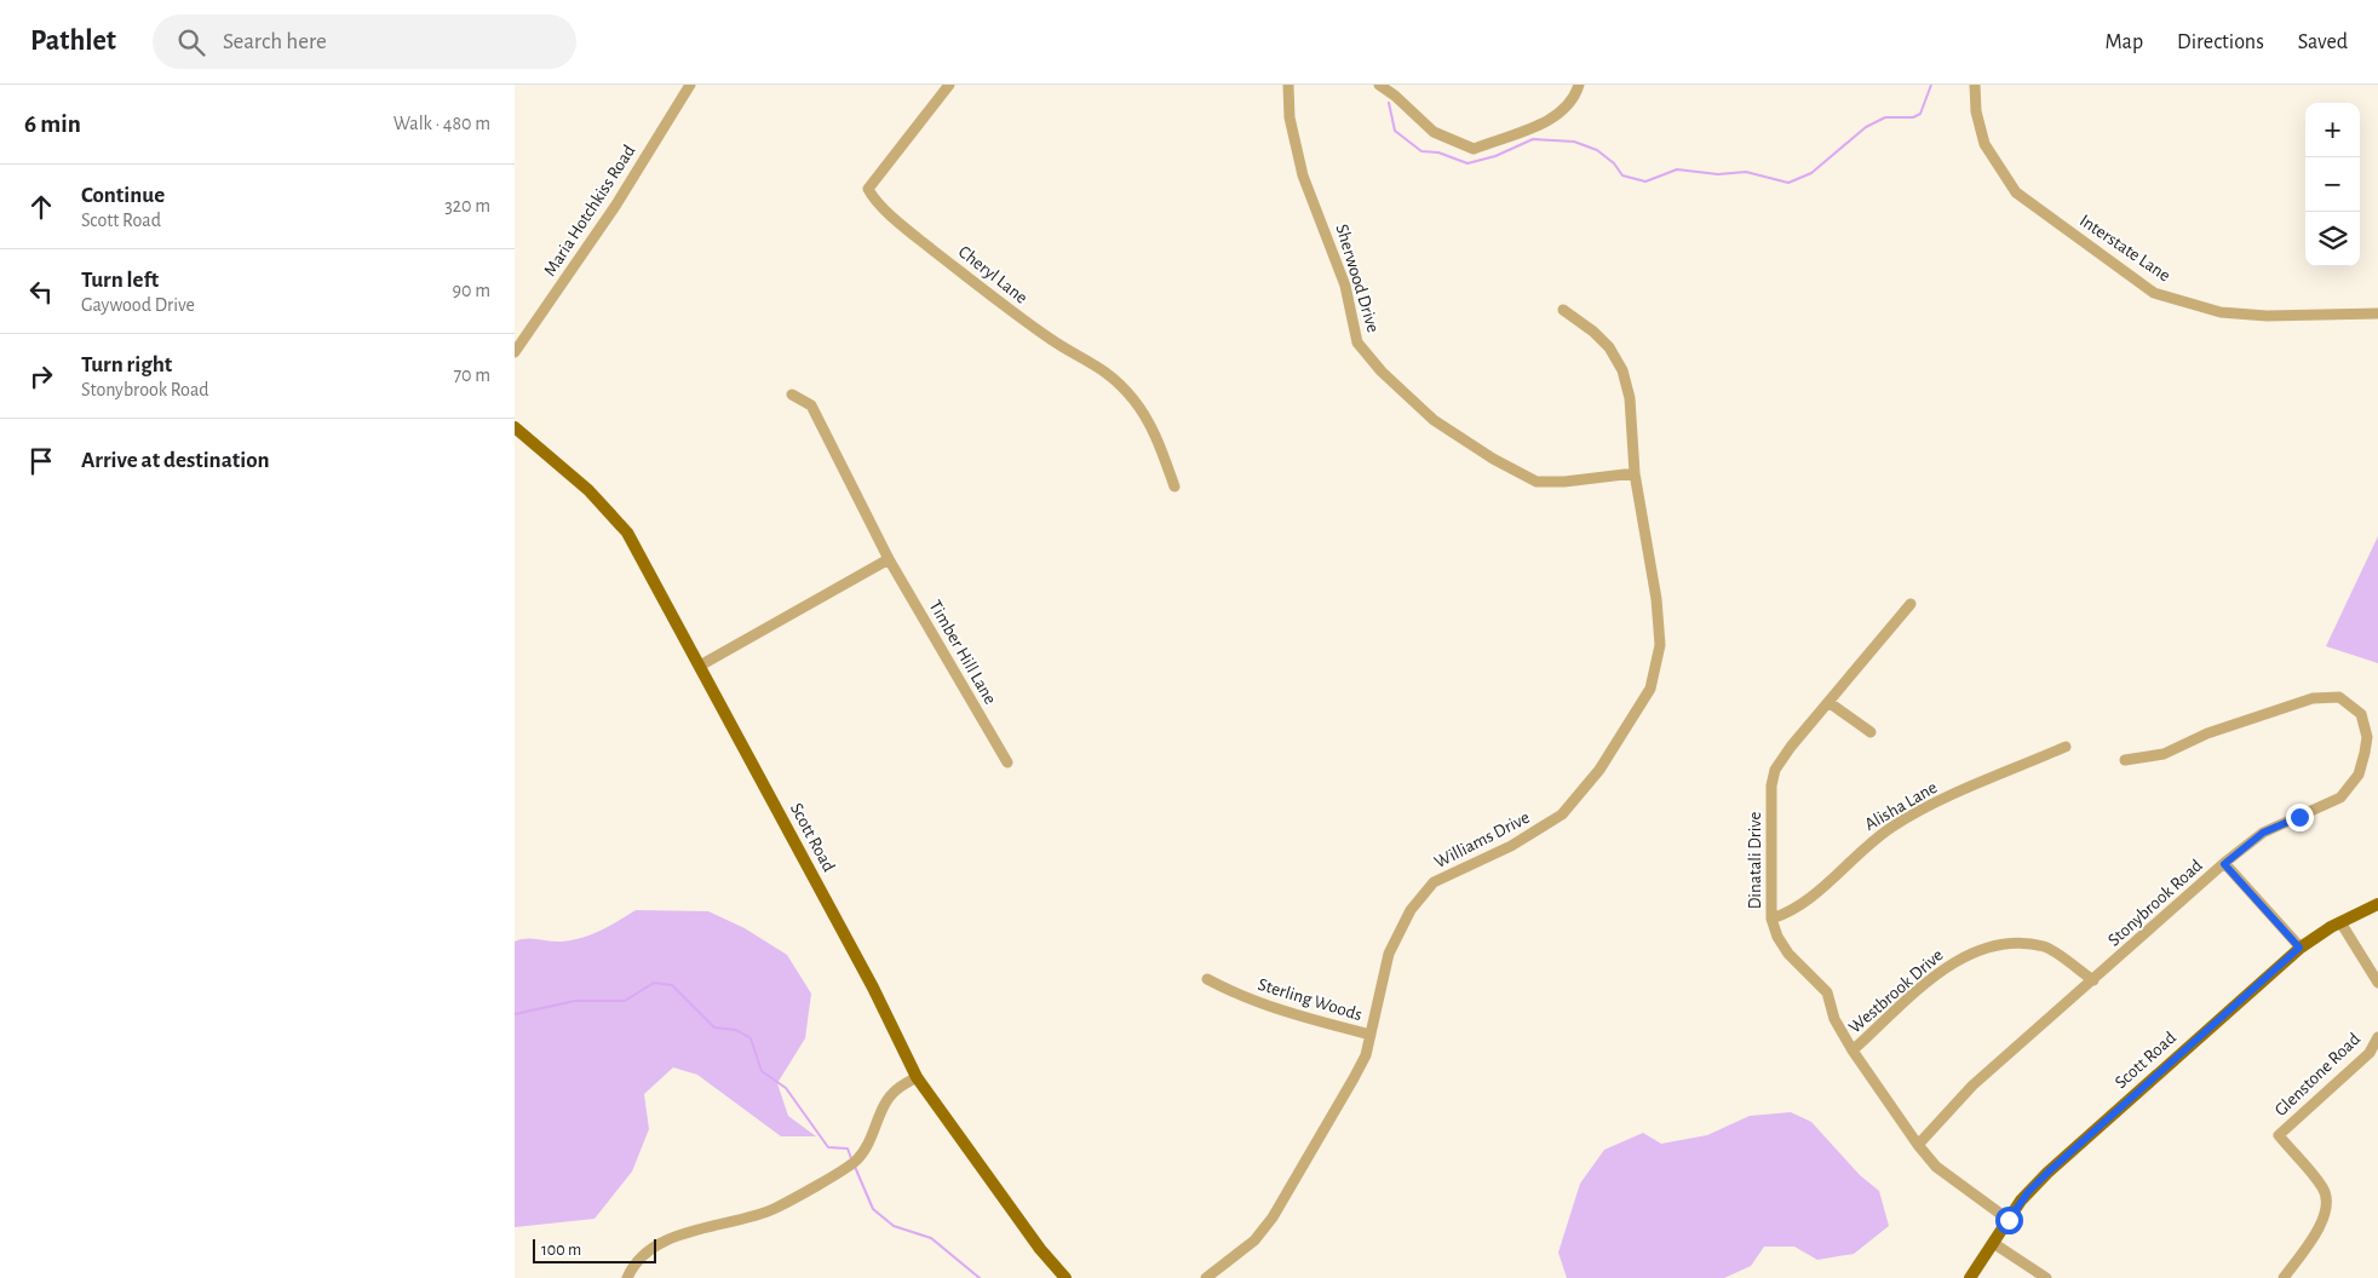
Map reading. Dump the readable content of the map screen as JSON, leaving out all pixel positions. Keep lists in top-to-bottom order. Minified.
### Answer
{"streets":{"main road":["Scott Road"],"street":["Maria Hotchkiss Road","Interstate Lane","Cheryl Lane","Sherwood Drive","Timber Hill Lane","Alisha Lane","Williams Drive","Dinatali Drive","Stonybrook Road","Westbrook Drive","Sterling Woods","Glenstone Road"]},"crossings":[["Sherwood Drive","Williams Drive"],["Alisha Lane","Dinatali Drive"],["Scott Road","Dinatali Drive"],["Williams Drive","Sterling Woods"],["Dinatali Drive","Stonybrook Road"],["Dinatali Drive","Westbrook Drive"],["Stonybrook Road","Westbrook Drive"]],"scale_bar":"100 m","page":{"header":"Pathlet","search":"Search here","nav":["Map","Directions","Saved"],"heading":["6 min","Walk · 480 m"],"map_buttons":["+","−"],"list":[["Continue","Scott Road","320 m"],["Turn left","Gaywood Drive","90 m"],["Turn right","Stonybrook Road","70 m"],"Arrive at destination"],"scale":"100 m"}}
